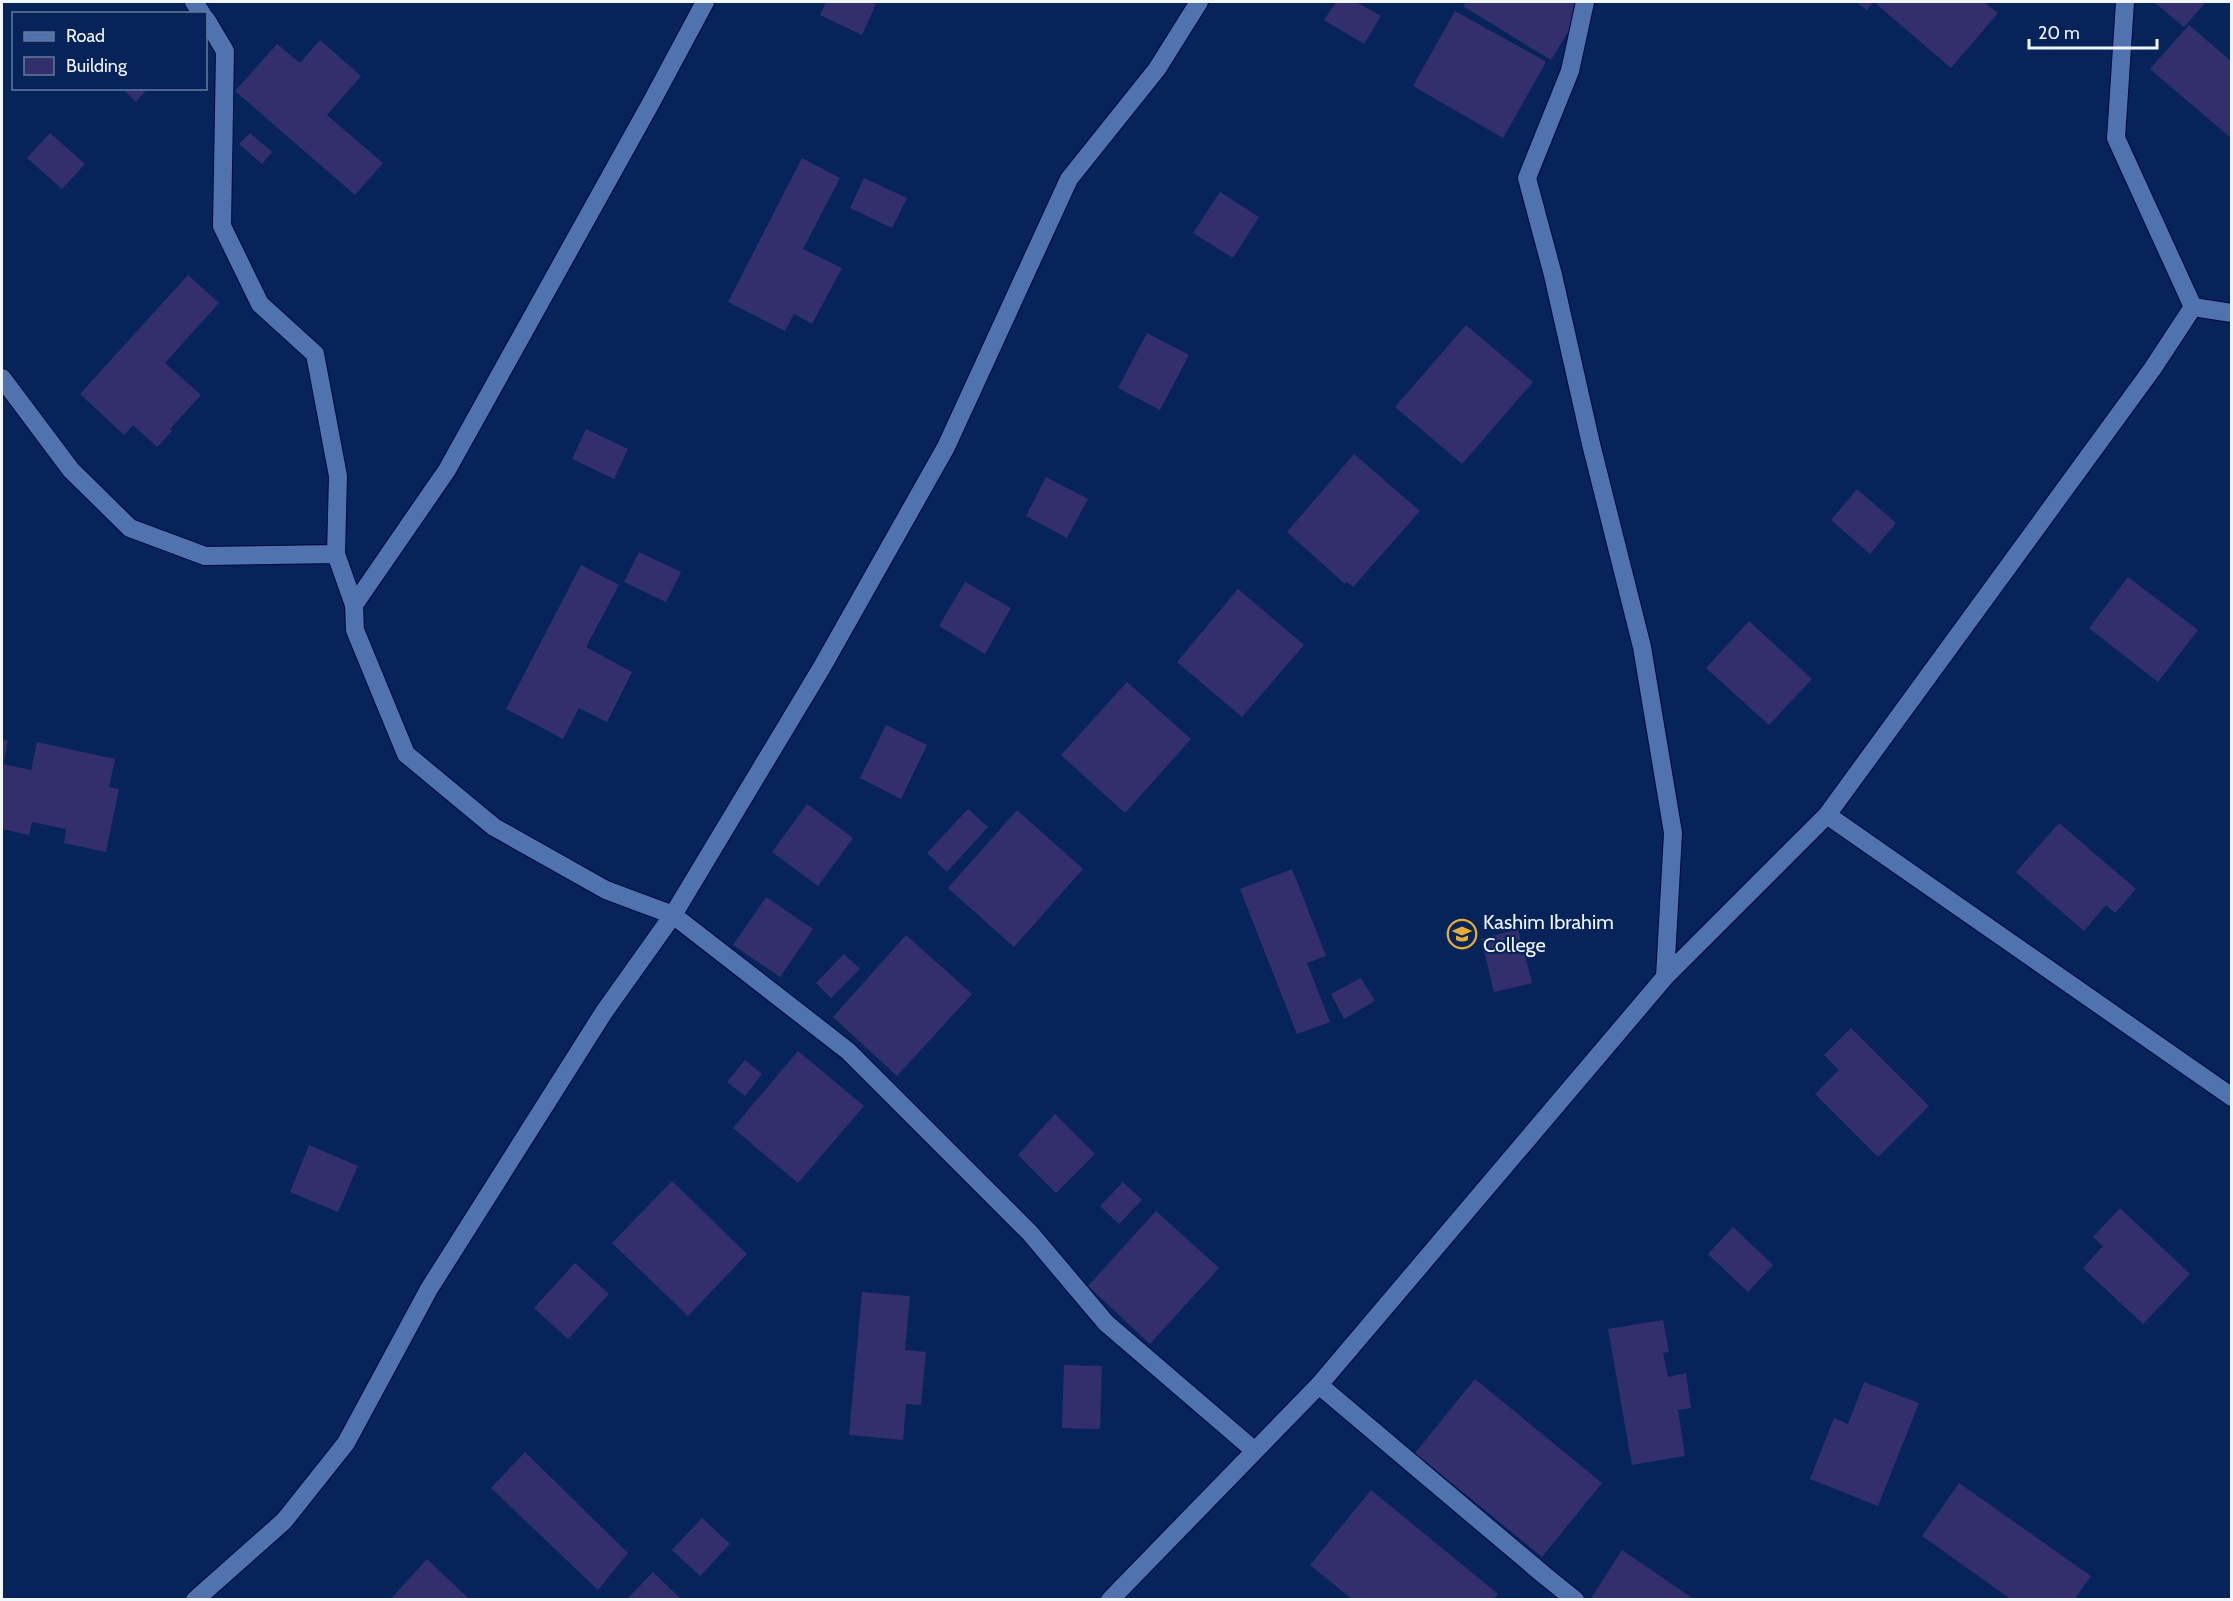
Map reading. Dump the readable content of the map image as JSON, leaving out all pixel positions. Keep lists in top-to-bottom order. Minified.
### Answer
{"places":{"school or university":["Kashim Ibrahim College"]},"legend":["Road","Building"],"scale_bar":"20 m"}
